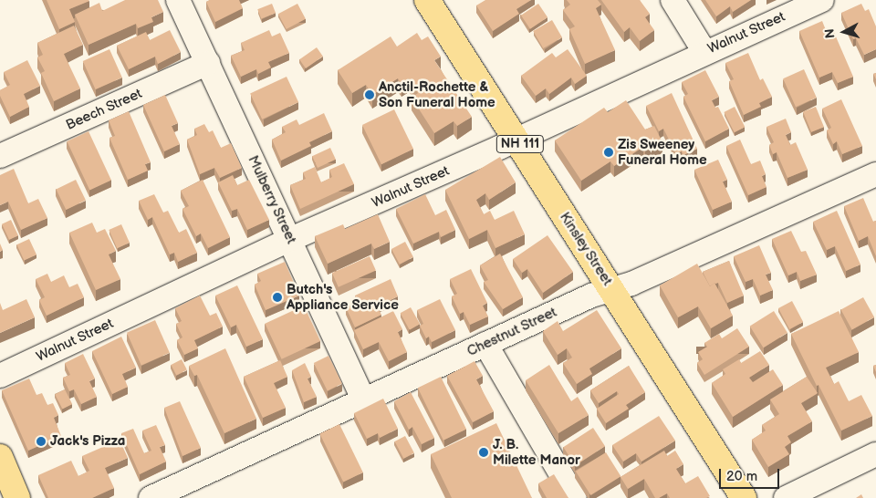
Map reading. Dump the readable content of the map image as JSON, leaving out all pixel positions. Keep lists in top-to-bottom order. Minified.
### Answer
{"streets":{"main road":["NH 111","Kinsley Street"],"street":["Walnut Street","Beech Street","Mulberry Street","Chestnut Street"]},"crossings":[["Walnut Street","Mulberry Street"],["Walnut Street","Kinsley Street"],["Beech Street","Mulberry Street"],["Mulberry Street","Chestnut Street"],["Kinsley Street","Chestnut Street"]],"places":["Anctil-Rochette & Son Funeral Home","Zis Sweeney Funeral Home","Butch's Appliance Service","Jack's Pizza","J. B. Milette Manor"],"scale_bar":"20 m","north":"left"}
